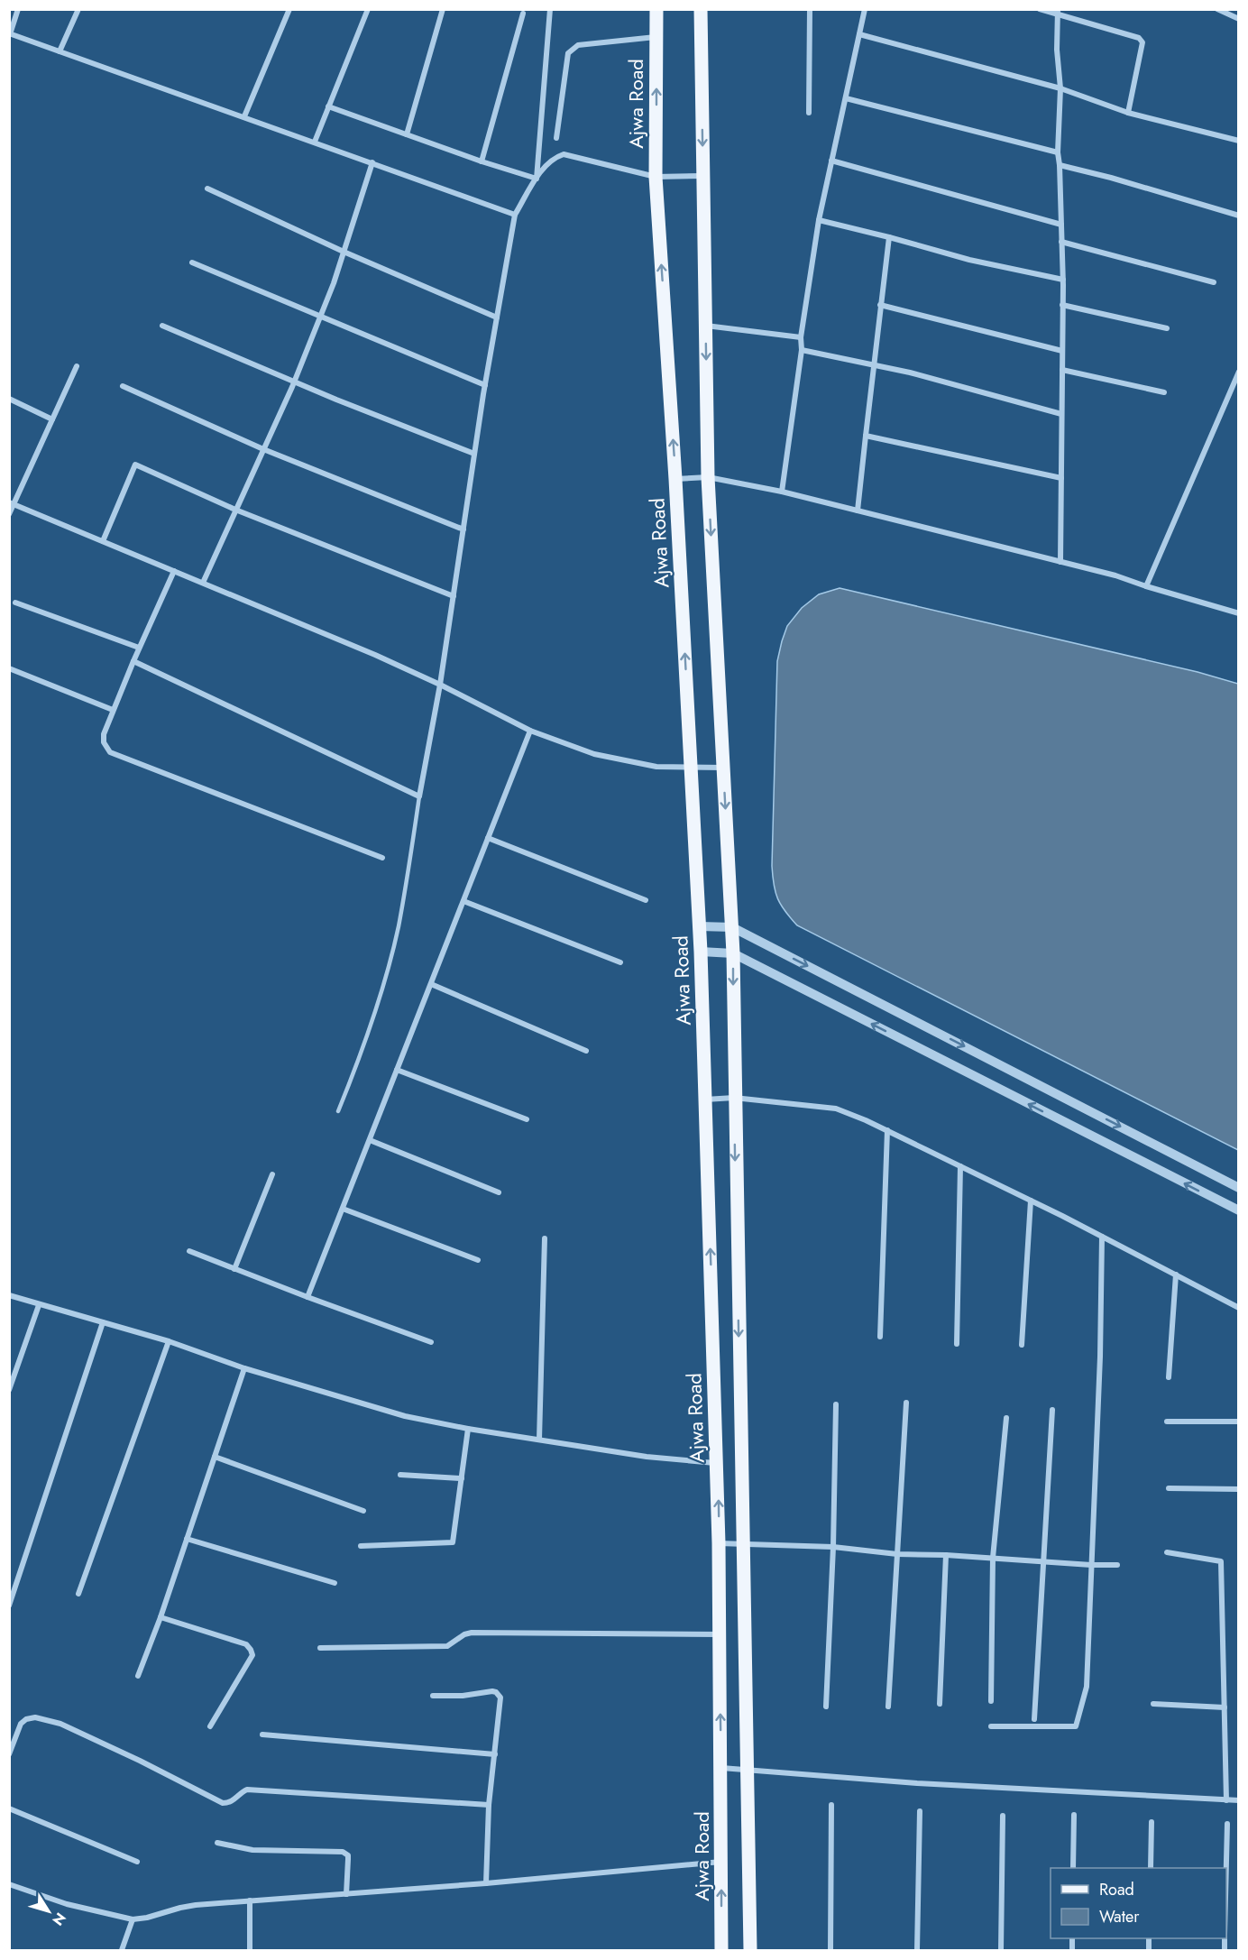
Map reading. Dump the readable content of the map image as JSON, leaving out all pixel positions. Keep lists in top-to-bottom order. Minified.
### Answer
{"streets":{"main road":["Ajwa Road"]},"legend":["Road","Water"],"north":"bottom right"}
